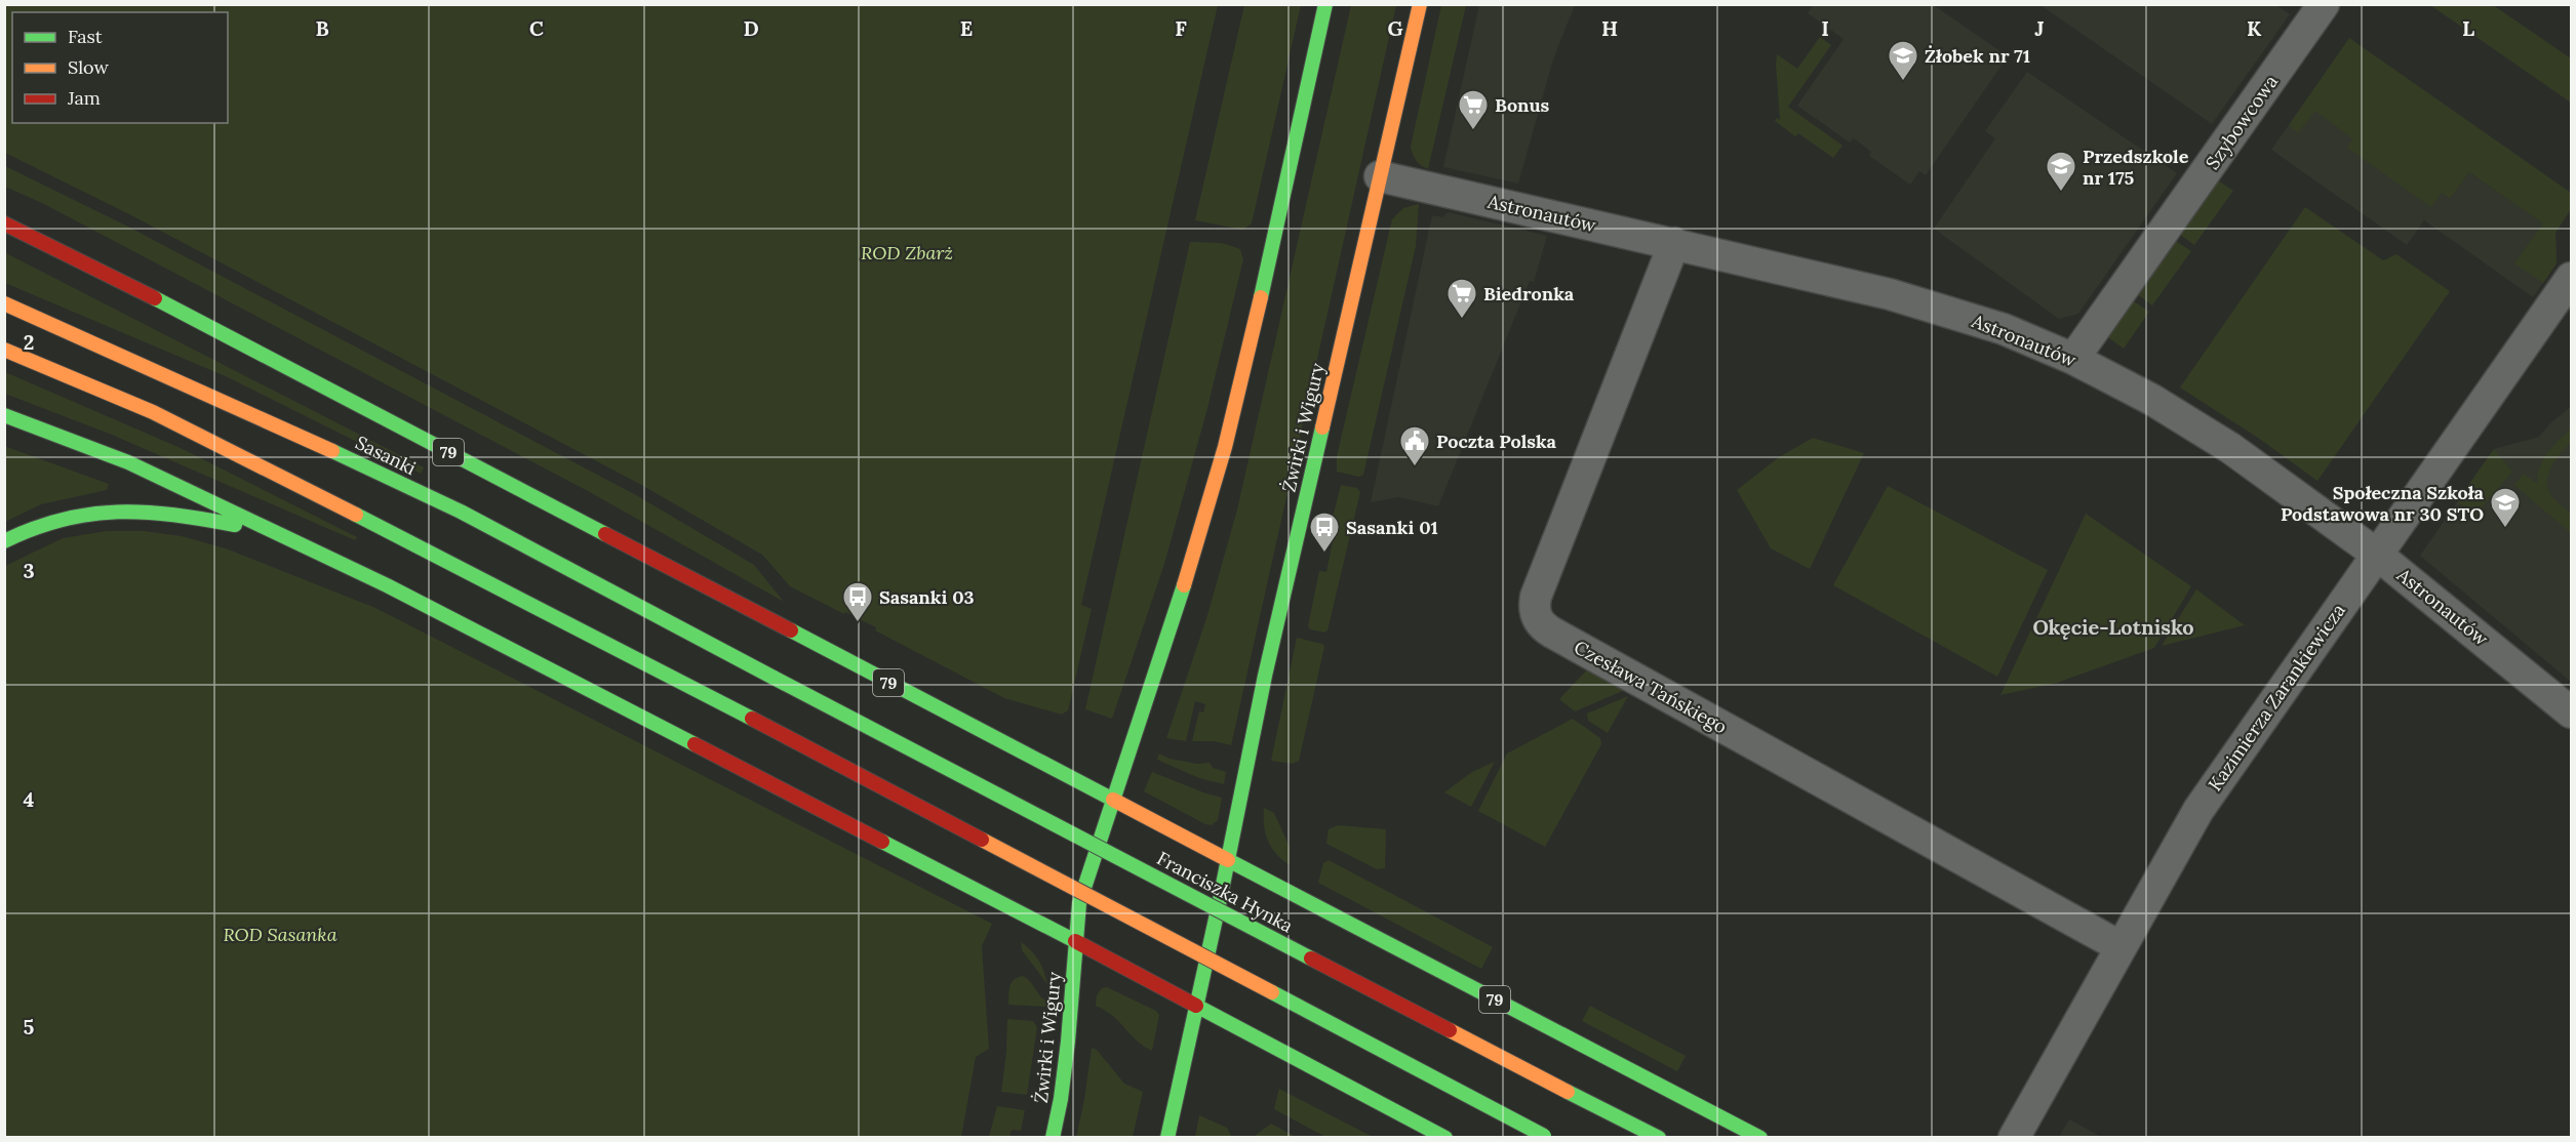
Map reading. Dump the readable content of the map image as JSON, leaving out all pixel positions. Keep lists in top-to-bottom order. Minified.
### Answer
{"streets":{"main road":["Żwirki i Wigury","79","Sasanki","Franciszka Hynka"],"street":["Szybowcowa","Astronautów","Czesława Tańskiego","Kazimierza Zarankiewicza"]},"crossings":[["Szybowcowa","Astronautów"],["Astronautów","Żwirki i Wigury"],["Astronautów","Czesława Tańskiego"],["Astronautów","Kazimierza Zarankiewicza"],["Żwirki i Wigury","79"],["Sasanki","Franciszka Hynka"],["Czesława Tańskiego","Kazimierza Zarankiewicza"]],"districts":["Okęcie-Lotnisko"],"parks":["ROD Zbarż","ROD Sasanka"],"places":{"school or university":["Żłobek nr 71","Przedszkole nr 175","Społeczna Szkoła Podstawowa nr 30 STO"],"supermarket":["Bonus","Biedronka"],"public building":["Poczta Polska"],"bus stop":["Sasanki 01","Sasanki 03"]},"legend":["Fast","Slow","Jam"],"grid":{"columns":["B","C","D","E","F","G","H","I","J","K","L"],"rows":["2","3","4","5"]}}
